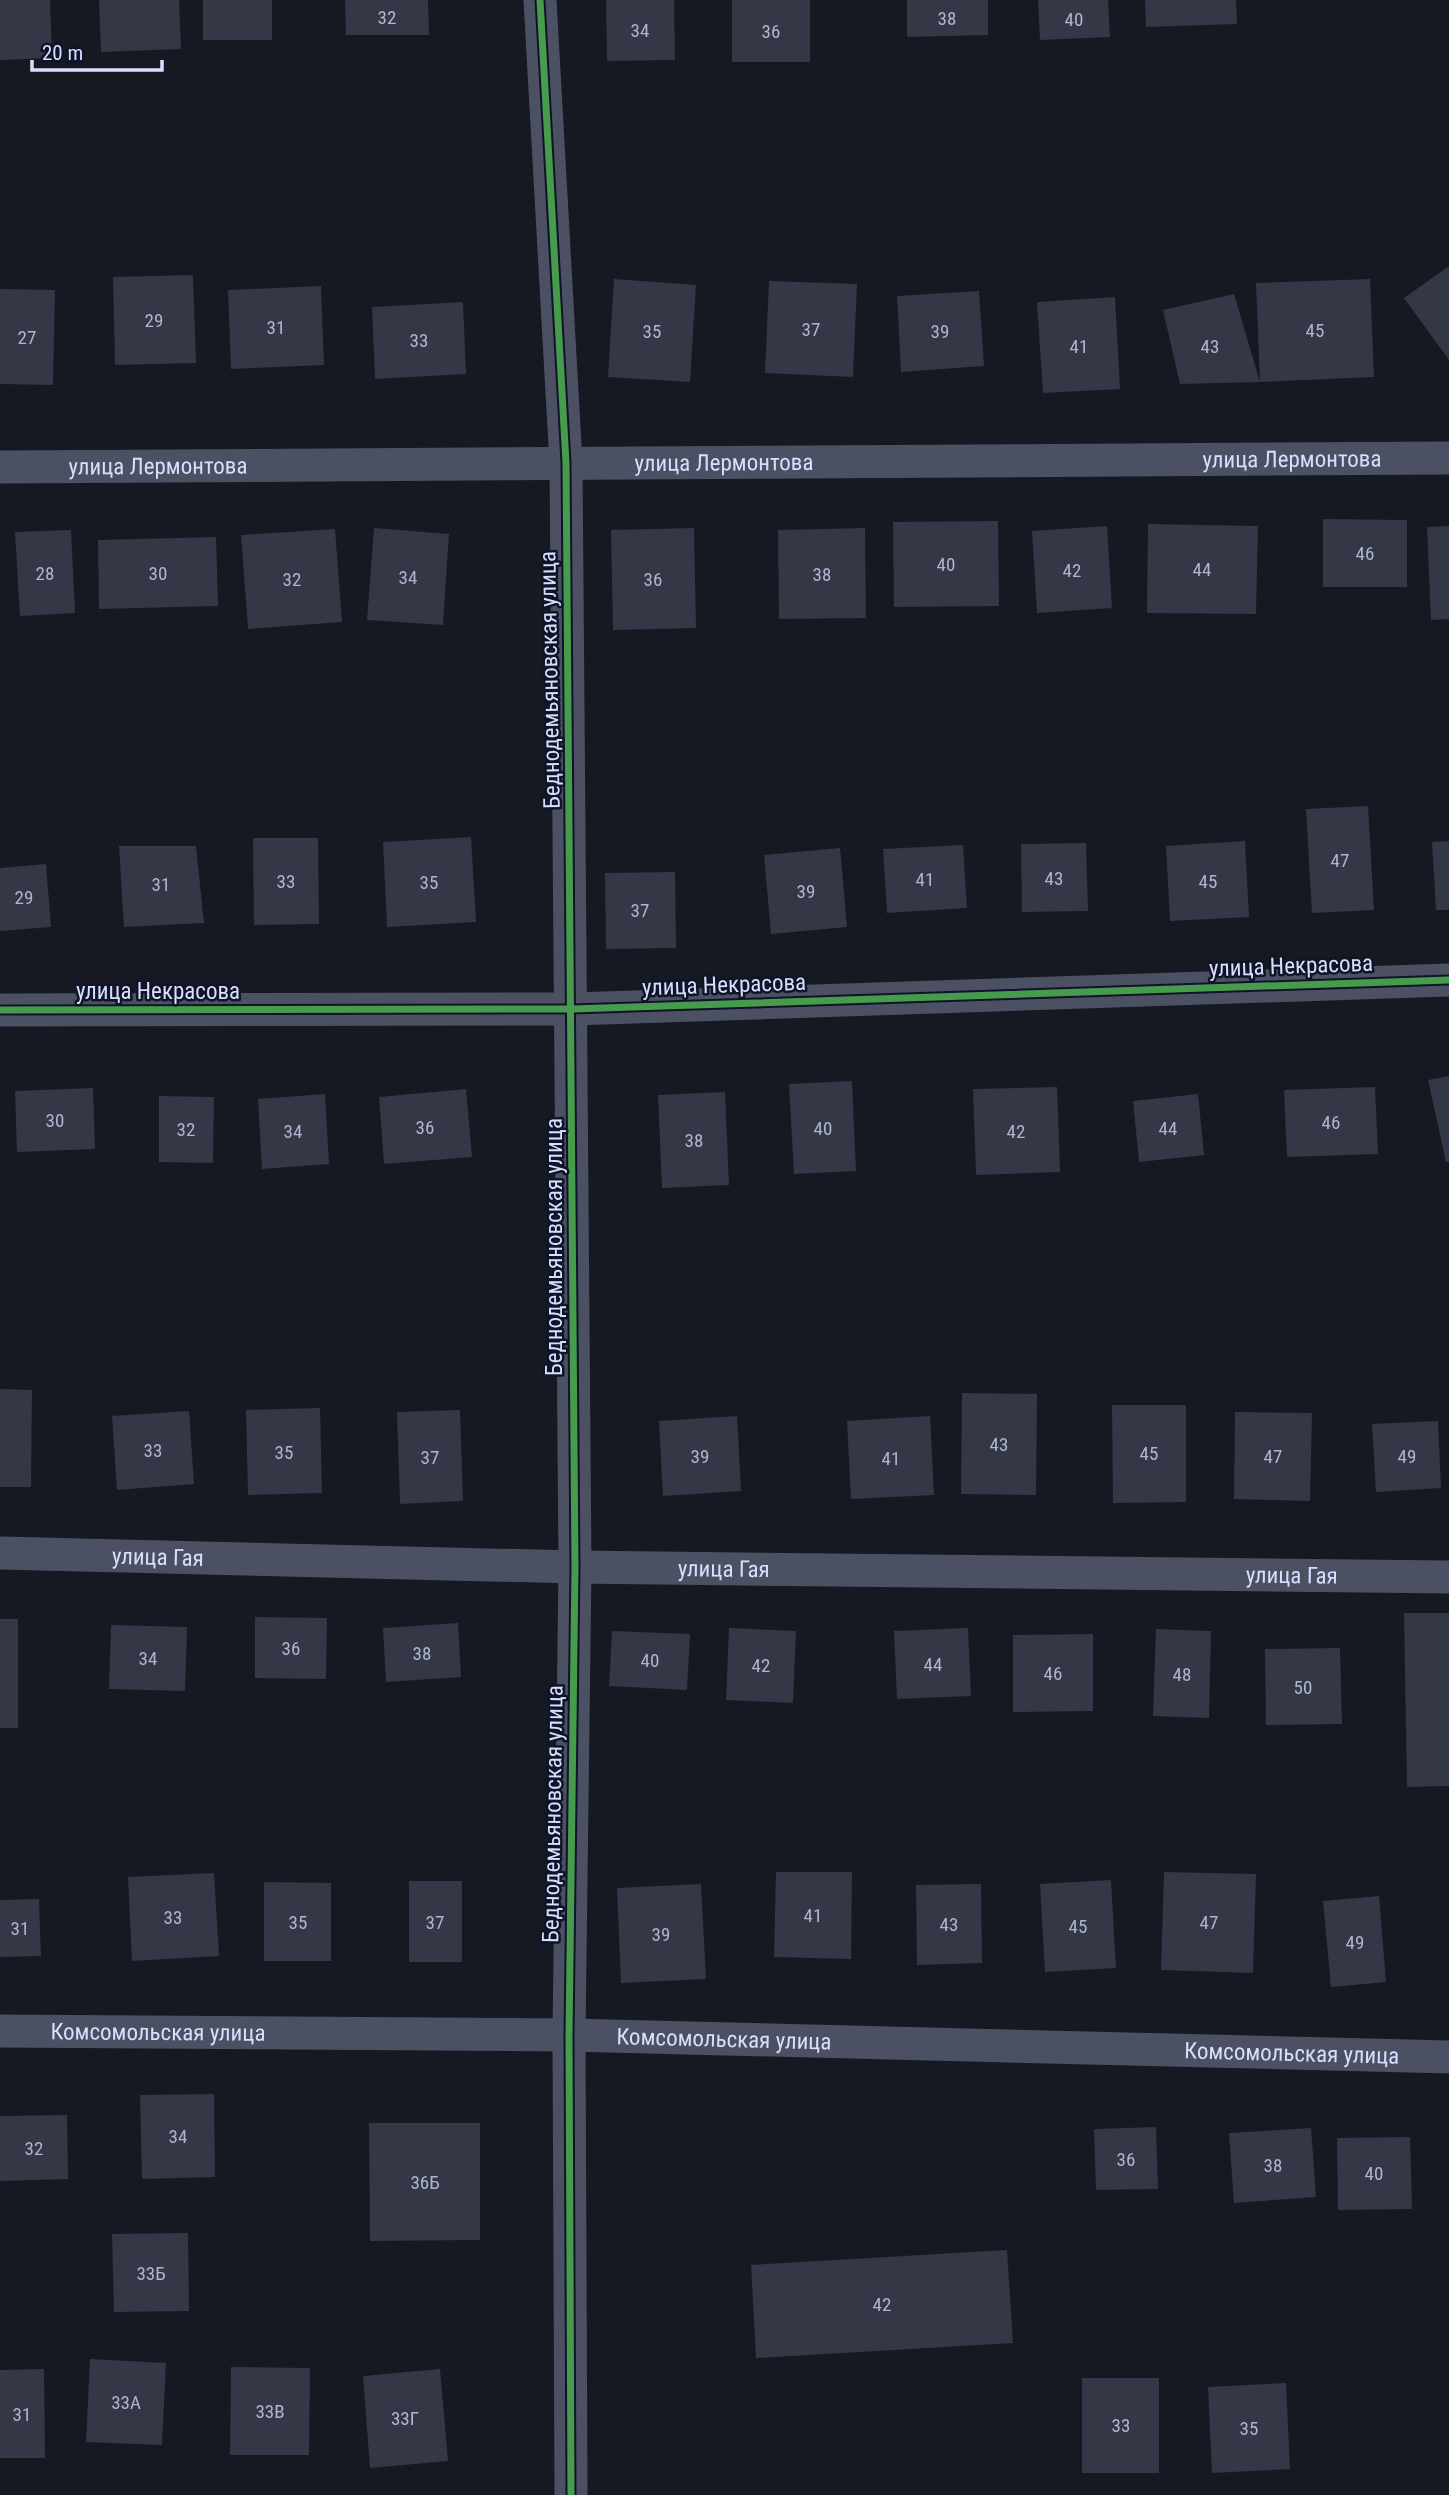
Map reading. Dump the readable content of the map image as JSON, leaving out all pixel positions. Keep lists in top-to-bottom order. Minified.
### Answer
{"streets":{"street":["улица Лермонтова","Беднодемьяновская улица","улица Некрасова","улица Гая","Комсомольская улица"]},"crossings":[["улица Лермонтова","Беднодемьяновская улица"],["Беднодемьяновская улица","улица Некрасова"],["Беднодемьяновская улица","улица Гая"],["Беднодемьяновская улица","Комсомольская улица"]],"house_numbers":["32","38","40","34","36","29","31","37","45","35","39","27","33","41","43","46","40","44","42","28","30","38","34","32","36","47","43","41","33","45","35","31","39","29","37","30","46","36","40","44","32","34","42","38","43","33","35","45","39","47","49","37","41","36","38","34","40","44","42","46","48","50","41","33","35","37","47","43","45","31","39","49","34","32","36","38","40","36Б","33Б","42","33А","33В","31","33Г","33","35"],"scale_bar":"20 m"}
